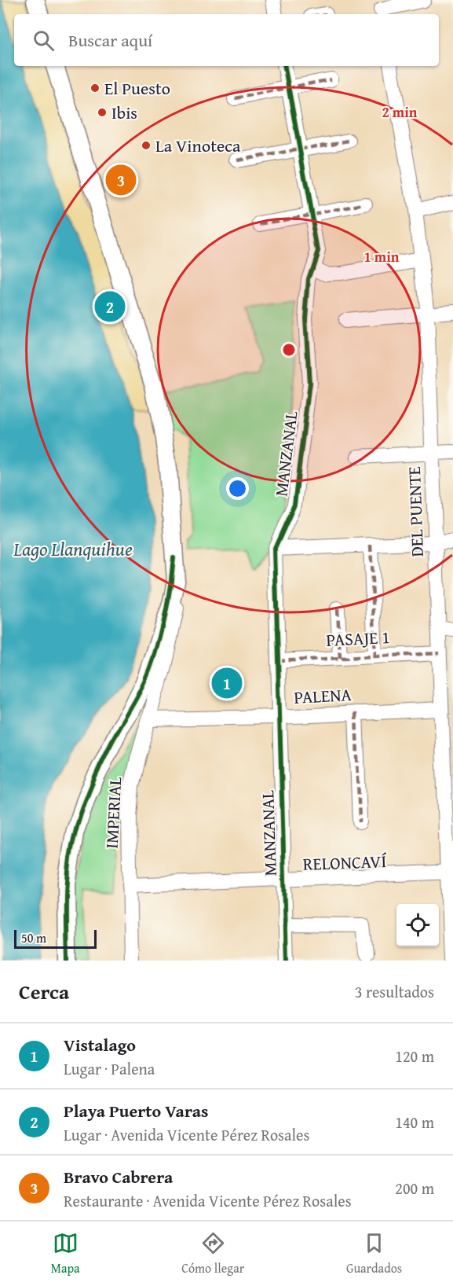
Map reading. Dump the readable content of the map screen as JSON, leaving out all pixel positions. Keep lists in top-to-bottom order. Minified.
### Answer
{"streets":{"street":["MANZANAL","DEL PUENTE","PASAJE 1","PALENA","IMPERIAL","RELONCAVÍ"]},"crossings":[["MANZANAL","PASAJE 1"],["MANZANAL","PALENA"],["MANZANAL","RELONCAVÍ"],["DEL PUENTE","PASAJE 1"],["DEL PUENTE","PALENA"],["DEL PUENTE","RELONCAVÍ"],["PALENA","IMPERIAL"],["IMPERIAL","RELONCAVÍ"]],"water":["Lago Llanquihue"],"places":["El Puesto","Ibis","La Vinoteca"],"scale_bar":"50 m","page":{"search":"Buscar aquí","pins":["3","2","1"],"scale":"50 m","heading":["Cerca","3 resultados"],"list":[{"mark":"1","name":"Vistalago","note":"Lugar · Palena","value":"120 m"},{"mark":"2","name":"Playa Puerto Varas","note":"Lugar · Avenida Vicente Pérez Rosales","value":"140 m"},{"mark":"3","name":"Bravo Cabrera","note":"Restaurante · Avenida Vicente Pérez Rosales","value":"200 m"}],"nav":["Mapa","Cómo llegar","Guardados"]},"rings":["2 min","1 min"]}
